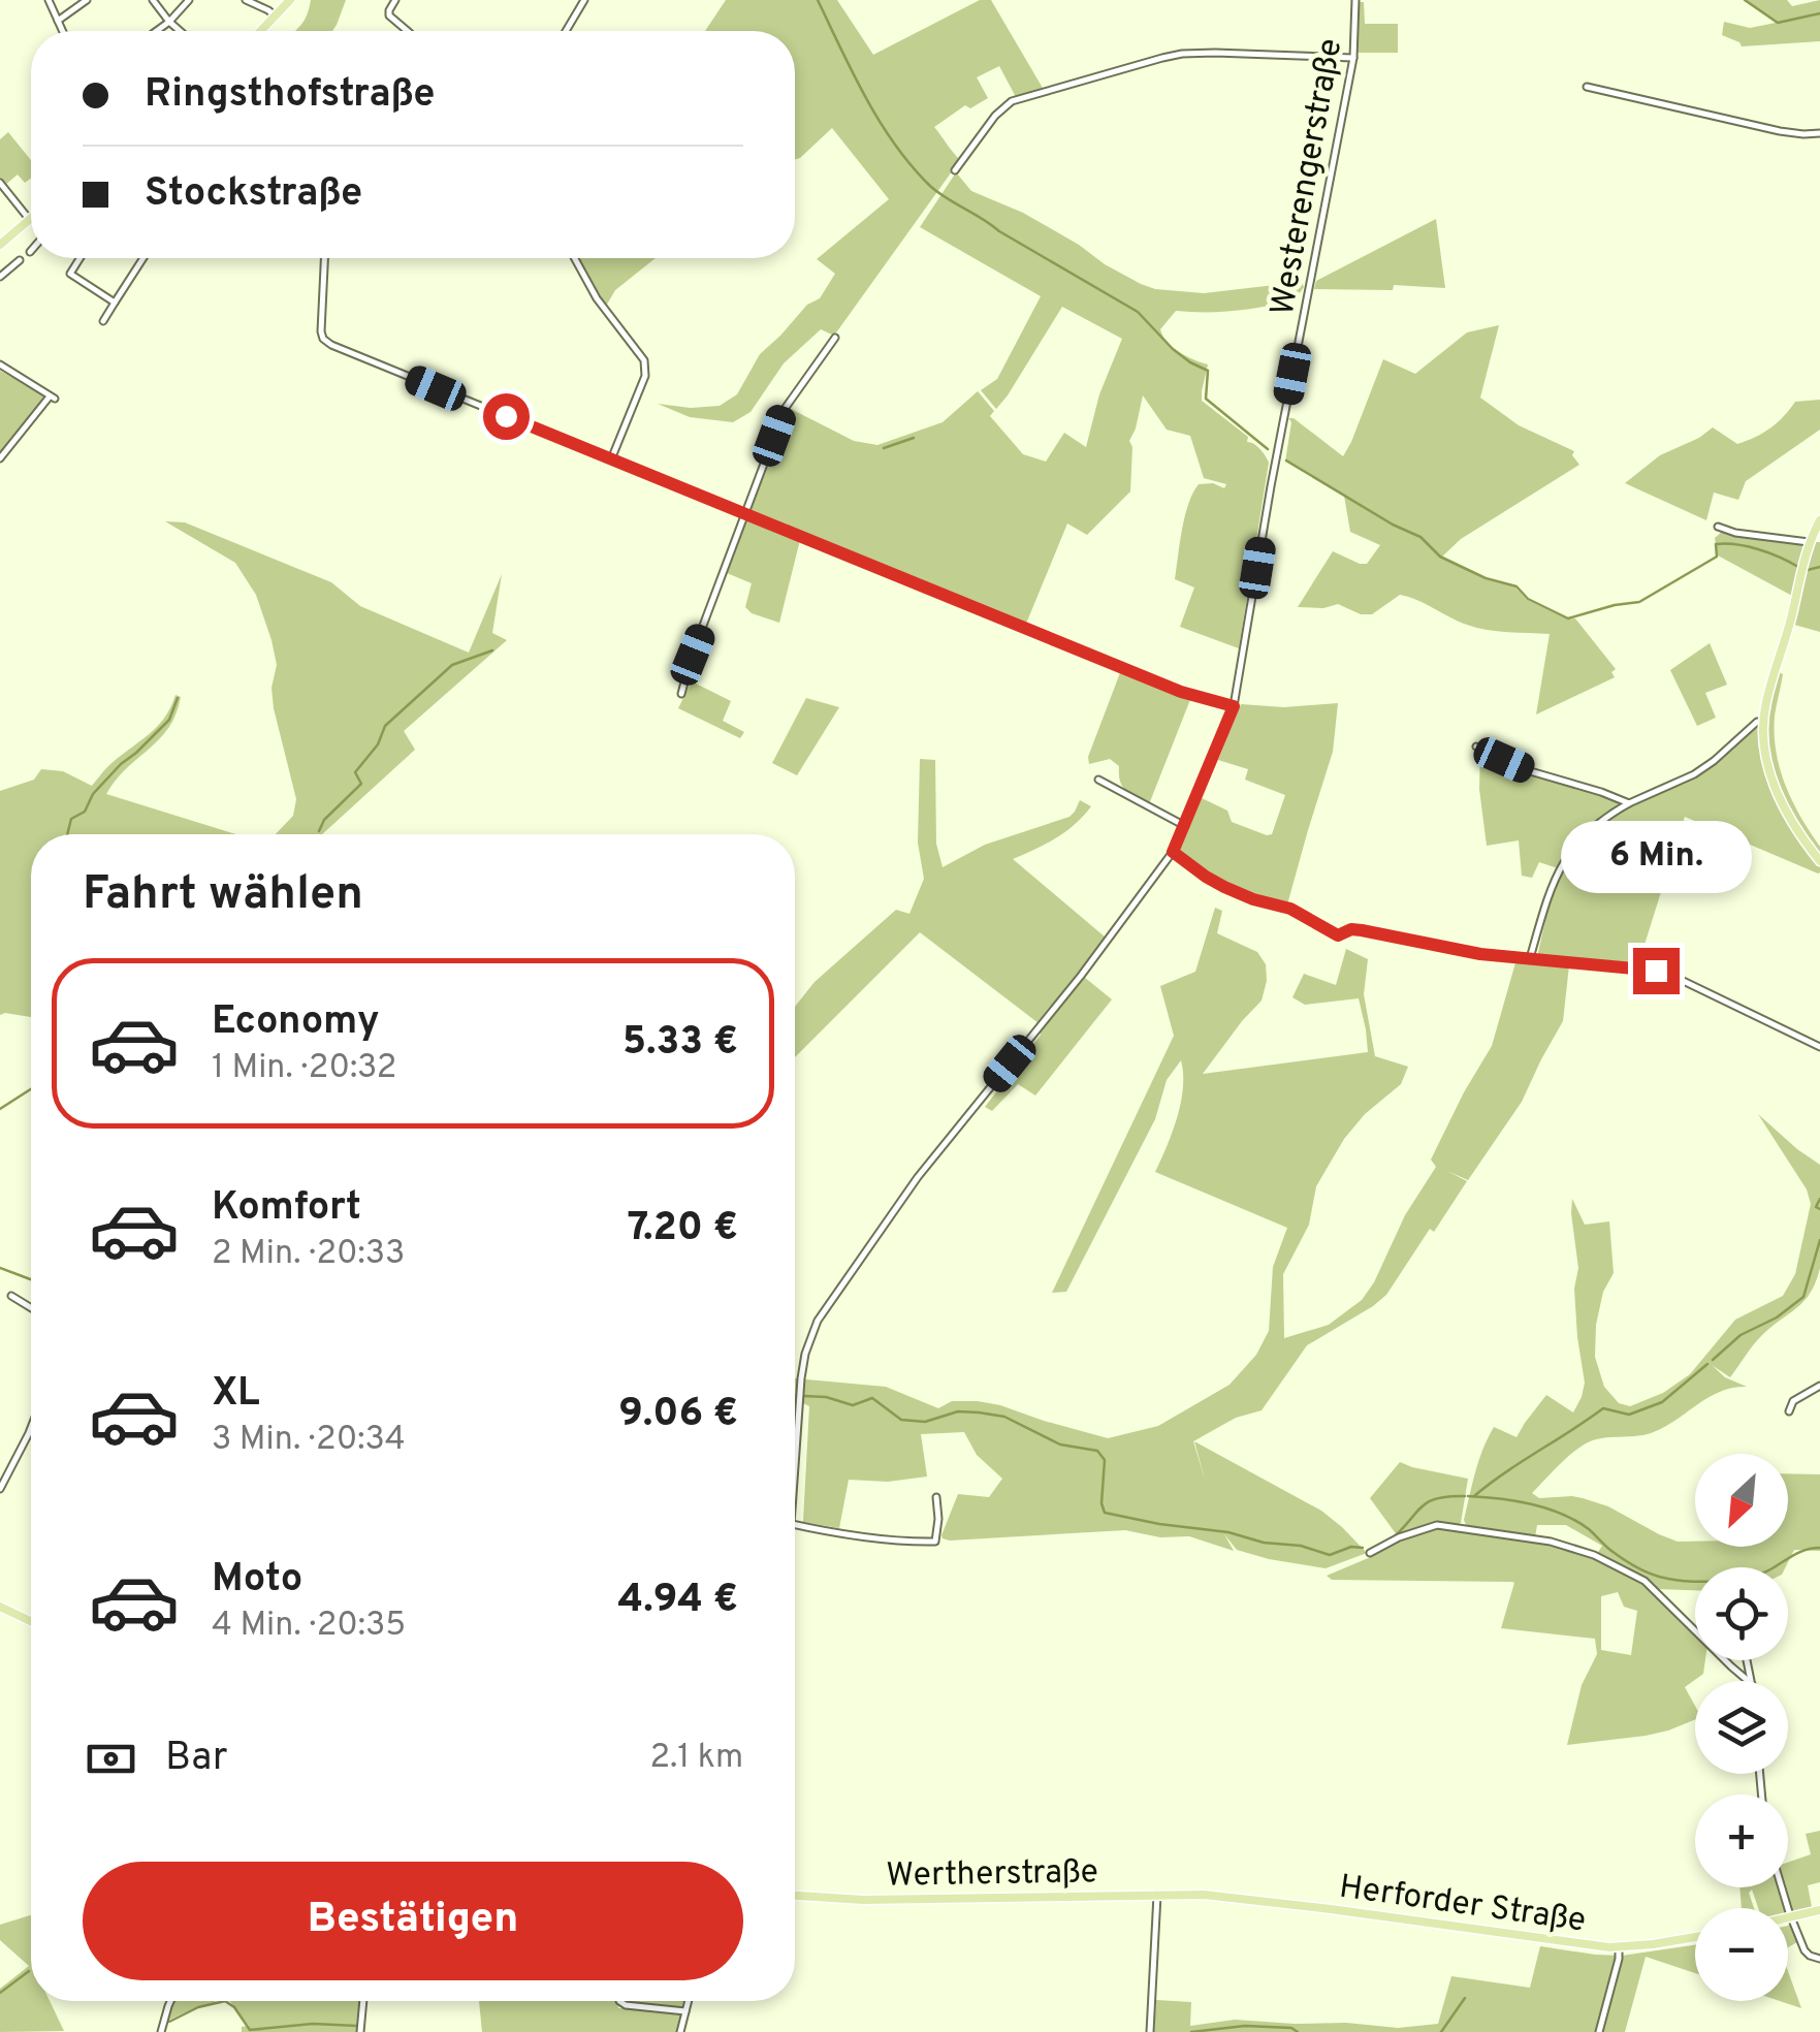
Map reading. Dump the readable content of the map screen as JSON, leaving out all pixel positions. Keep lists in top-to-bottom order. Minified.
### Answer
{"streets":{"main road":["Wertherstraße","Herforder Straße"],"street":["Westerengerstraße"]},"crossings":[["Wertherstraße","Herforder Straße"]],"north":"bottom left","page":{"banner":["Ringsthofstraße","Stockstraße"],"bubble":"6 Min.","heading":"Fahrt wählen","list":[{"name":"Economy","note":"1 Min. · 20:32","value":"5.33 €"},{"name":"Komfort","note":"2 Min. · 20:33","value":"7.20 €"},{"name":"XL","note":"3 Min. · 20:34","value":"9.06 €"},{"name":"Moto","note":"4 Min. · 20:35","value":"4.94 €"}],"map_buttons":["+","−"],"pay":["Bar","2.1 km"],"buttons":"Bestätigen"}}
